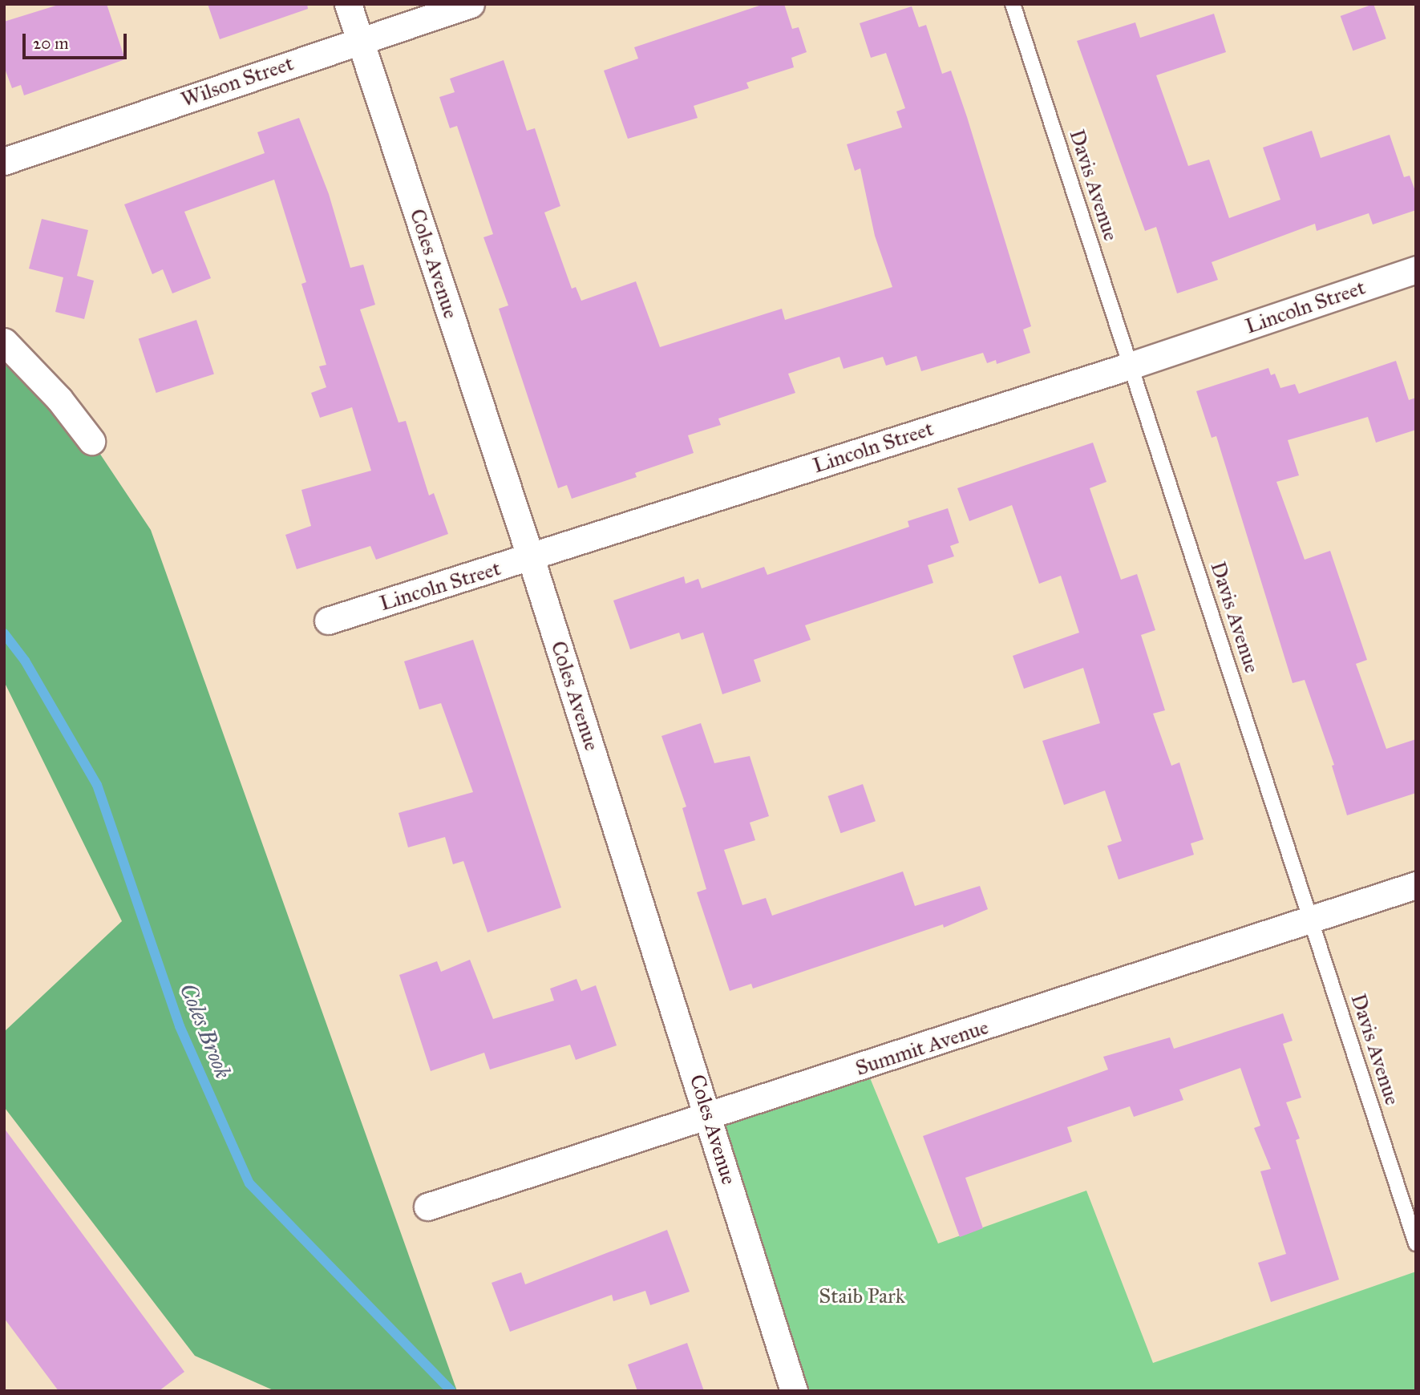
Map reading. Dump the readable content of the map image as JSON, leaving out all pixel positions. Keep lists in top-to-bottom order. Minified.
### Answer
{"streets":{"street":["Wilson Street","Coles Avenue","Lincoln Street","Summit Avenue"],"lane":["Davis Avenue"]},"crossings":[["Wilson Street","Coles Avenue"],["Davis Avenue","Lincoln Street"],["Davis Avenue","Summit Avenue"],["Coles Avenue","Lincoln Street"],["Coles Avenue","Summit Avenue"]],"water":["Coles Brook"],"parks":["Staib Park"],"scale_bar":"20 m"}
